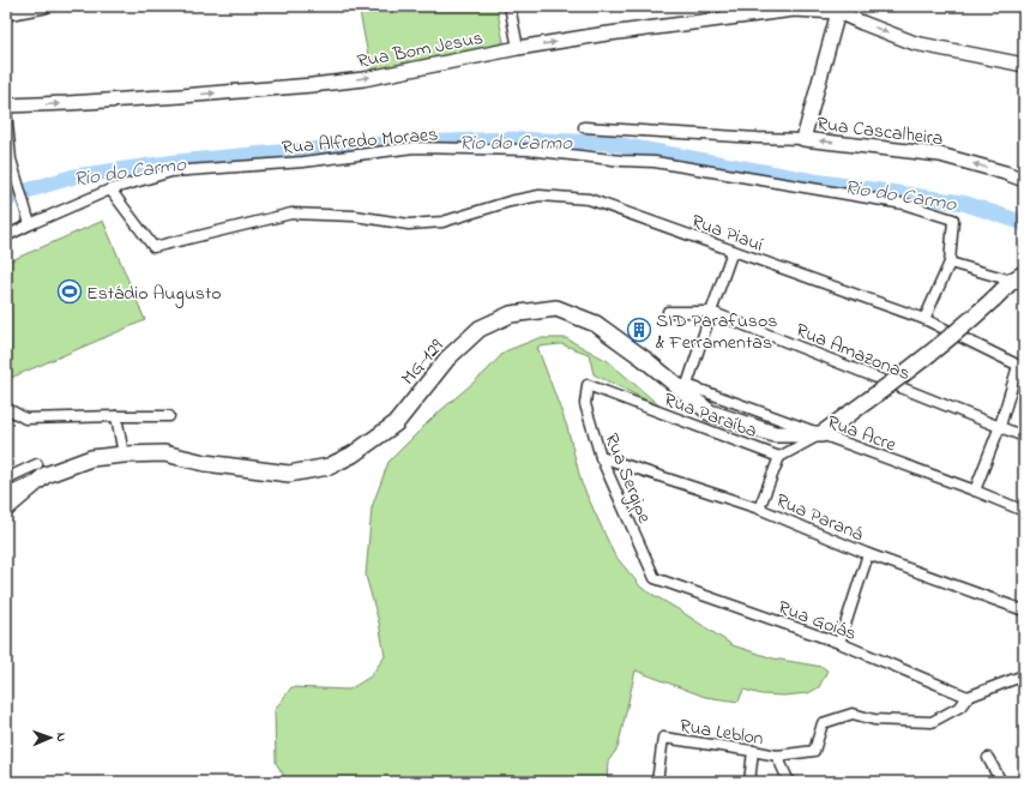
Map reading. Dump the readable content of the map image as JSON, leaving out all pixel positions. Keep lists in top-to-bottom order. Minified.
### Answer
{"streets":{"main road":["MG-129"],"street":["Rua Bom Jesus","Rua Cascalheira","Rua Alfredo Moraes","Rua Piauí","Rua Amazonas","Rua Paraíba","Rua Acre","Rua Sergipe","Rua Paraná","Rua Goiás","Rua Leblon"]},"crossings":[["Rua Bom Jesus","Rua Cascalheira"],["Rua Alfredo Moraes","Rua Piauí"],["Rua Amazonas","Rua Acre"],["MG-129","Rua Acre"],["Rua Paraíba","Rua Sergipe"],["Rua Sergipe","Rua Paraná"],["Rua Sergipe","Rua Goiás"],["Rua Goiás","Rua Leblon"]],"one_way":["Rua Bom Jesus"],"water":["Rio do Carmo"],"places":{"sports":["Estádio Augusto"],"building":["SID Parafusos & Ferramentas"]},"north":"right"}
